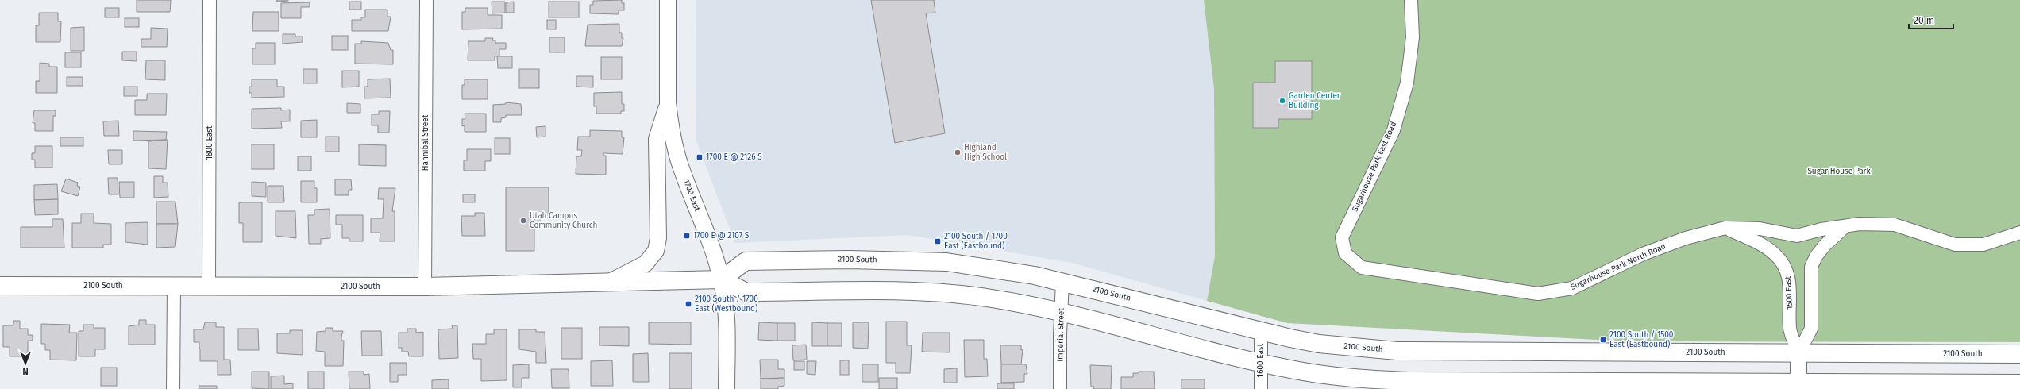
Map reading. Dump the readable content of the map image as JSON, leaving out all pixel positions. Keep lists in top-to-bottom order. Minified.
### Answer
{"streets":{"main road":["2100 South"],"street":["1800 East","Hannibal Street","Sugarhouse Park East Road","1700 East","Sugarhouse Park North Road","1500 East","Imperial Street","1600 East"]},"crossings":[["1800 East","2100 South"],["Hannibal Street","2100 South"],["Sugarhouse Park East Road","Sugarhouse Park North Road"],["1700 East","2100 South"],["2100 South","1500 East"],["2100 South","Imperial Street"],["2100 South","1600 East"],["Sugarhouse Park North Road","1500 East"]],"parks":["Sugar House Park"],"places":{"other":["Garden Center Building","Highland High School","Utah Campus Community Church"],"transit":["1700 E @ 2126 S","1700 E @ 2107 S","2100 South / 1700 East (Eastbound)","2100 South / 1700 East (Westbound)","2100 South / 1500 East (Eastbound)"]},"scale_bar":"20 m","north":"bottom"}
